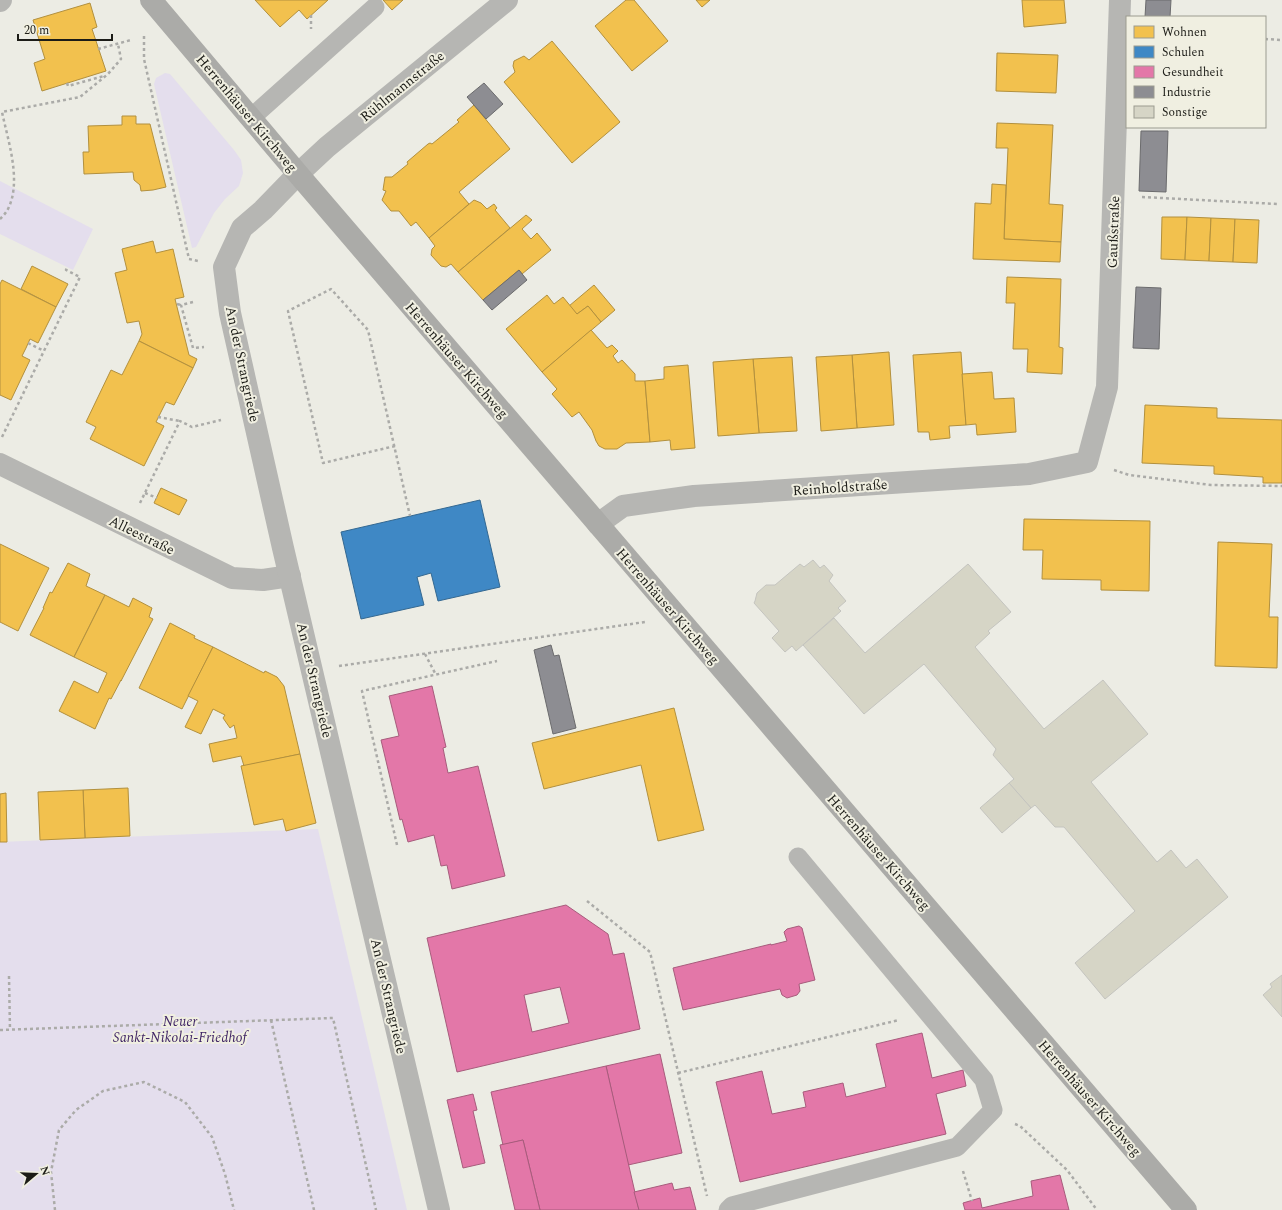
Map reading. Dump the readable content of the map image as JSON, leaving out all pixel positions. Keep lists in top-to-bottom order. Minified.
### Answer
{"streets":{"street":["Rühlmannstraße","Herrenhäuser Kirchweg","Gaußstraße","An der Strangriede","Reinholdstraße","Alleestraße"]},"crossings":[["Rühlmannstraße","Herrenhäuser Kirchweg"],["Herrenhäuser Kirchweg","Reinholdstraße"],["Gaußstraße","Reinholdstraße"],["An der Strangriede","Alleestraße"]],"parks":["Neuer Sankt-Nikolai-Friedhof"],"legend":["Wohnen","Schulen","Gesundheit","Industrie","Sonstige"],"scale_bar":"20 m","north":"right"}
